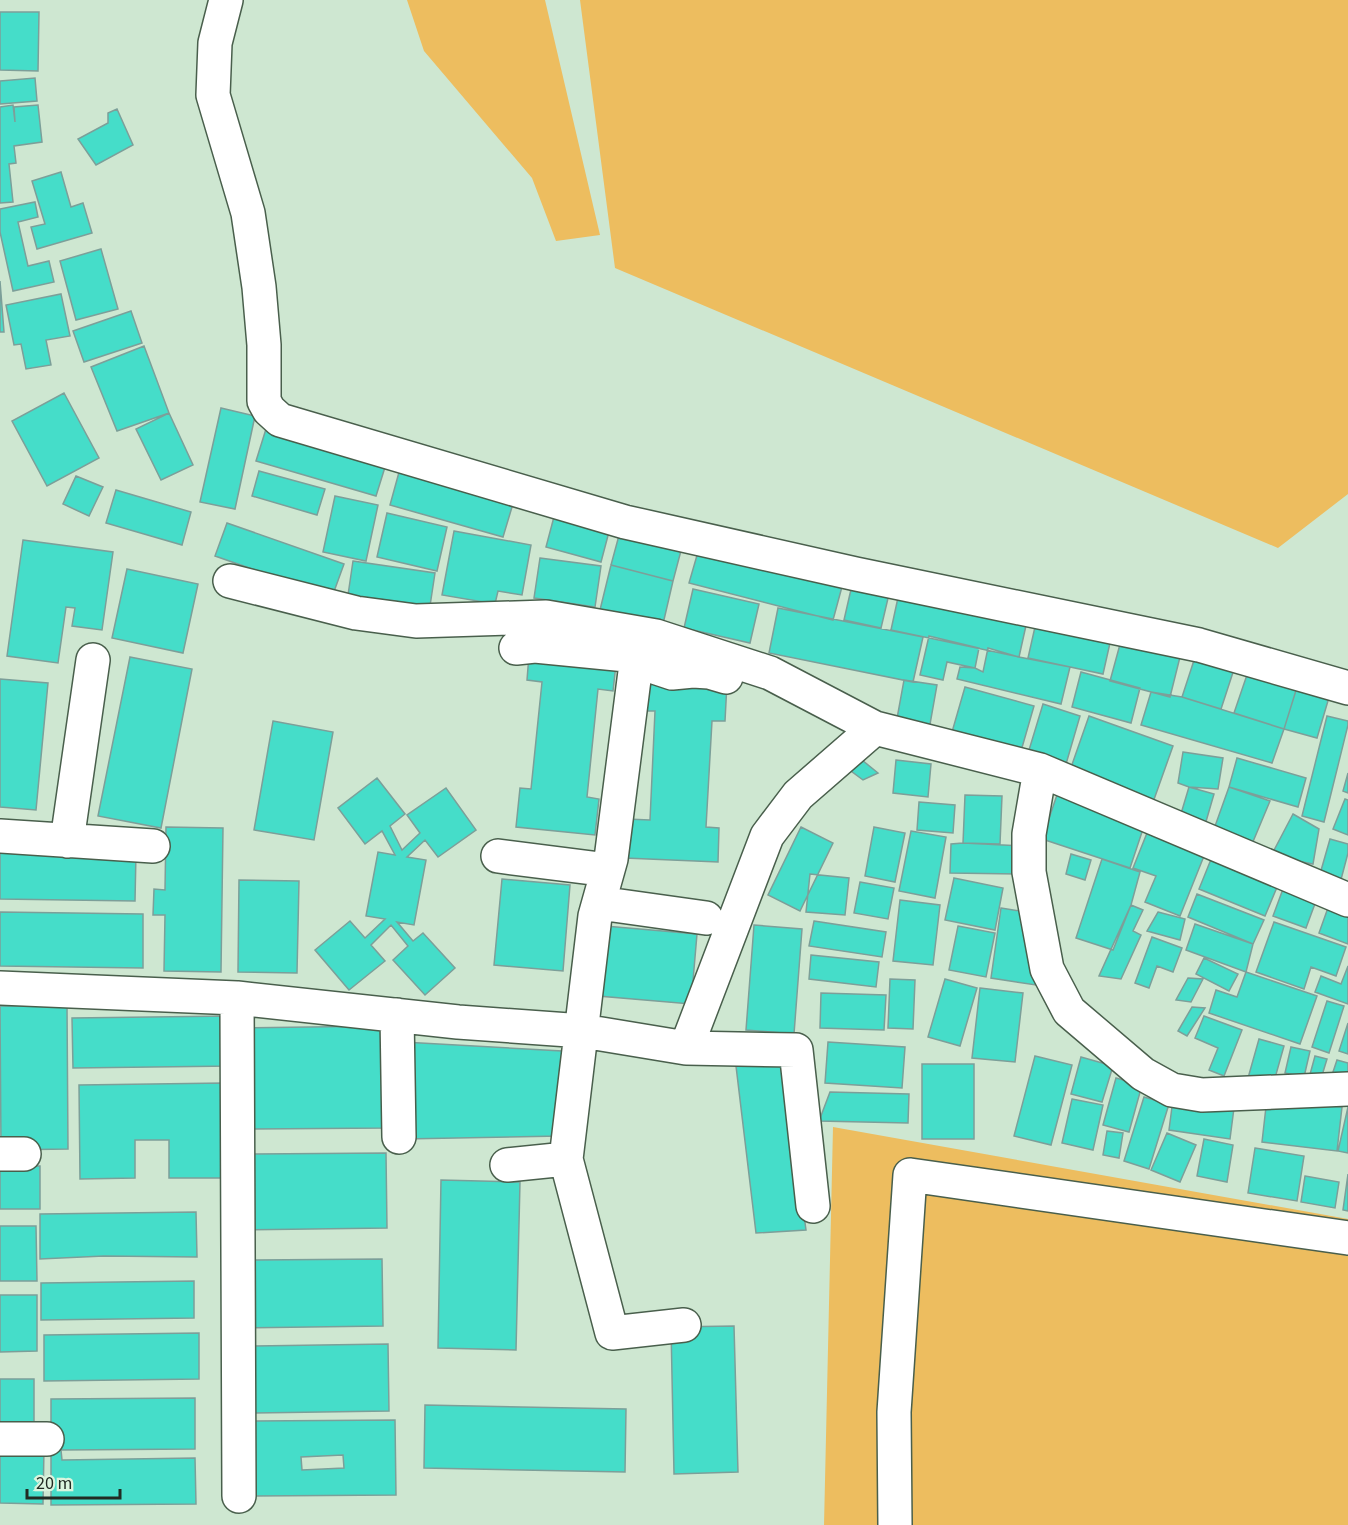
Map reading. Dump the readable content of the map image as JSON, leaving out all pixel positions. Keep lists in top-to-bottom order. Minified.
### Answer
{"scale_bar":"20 m"}
